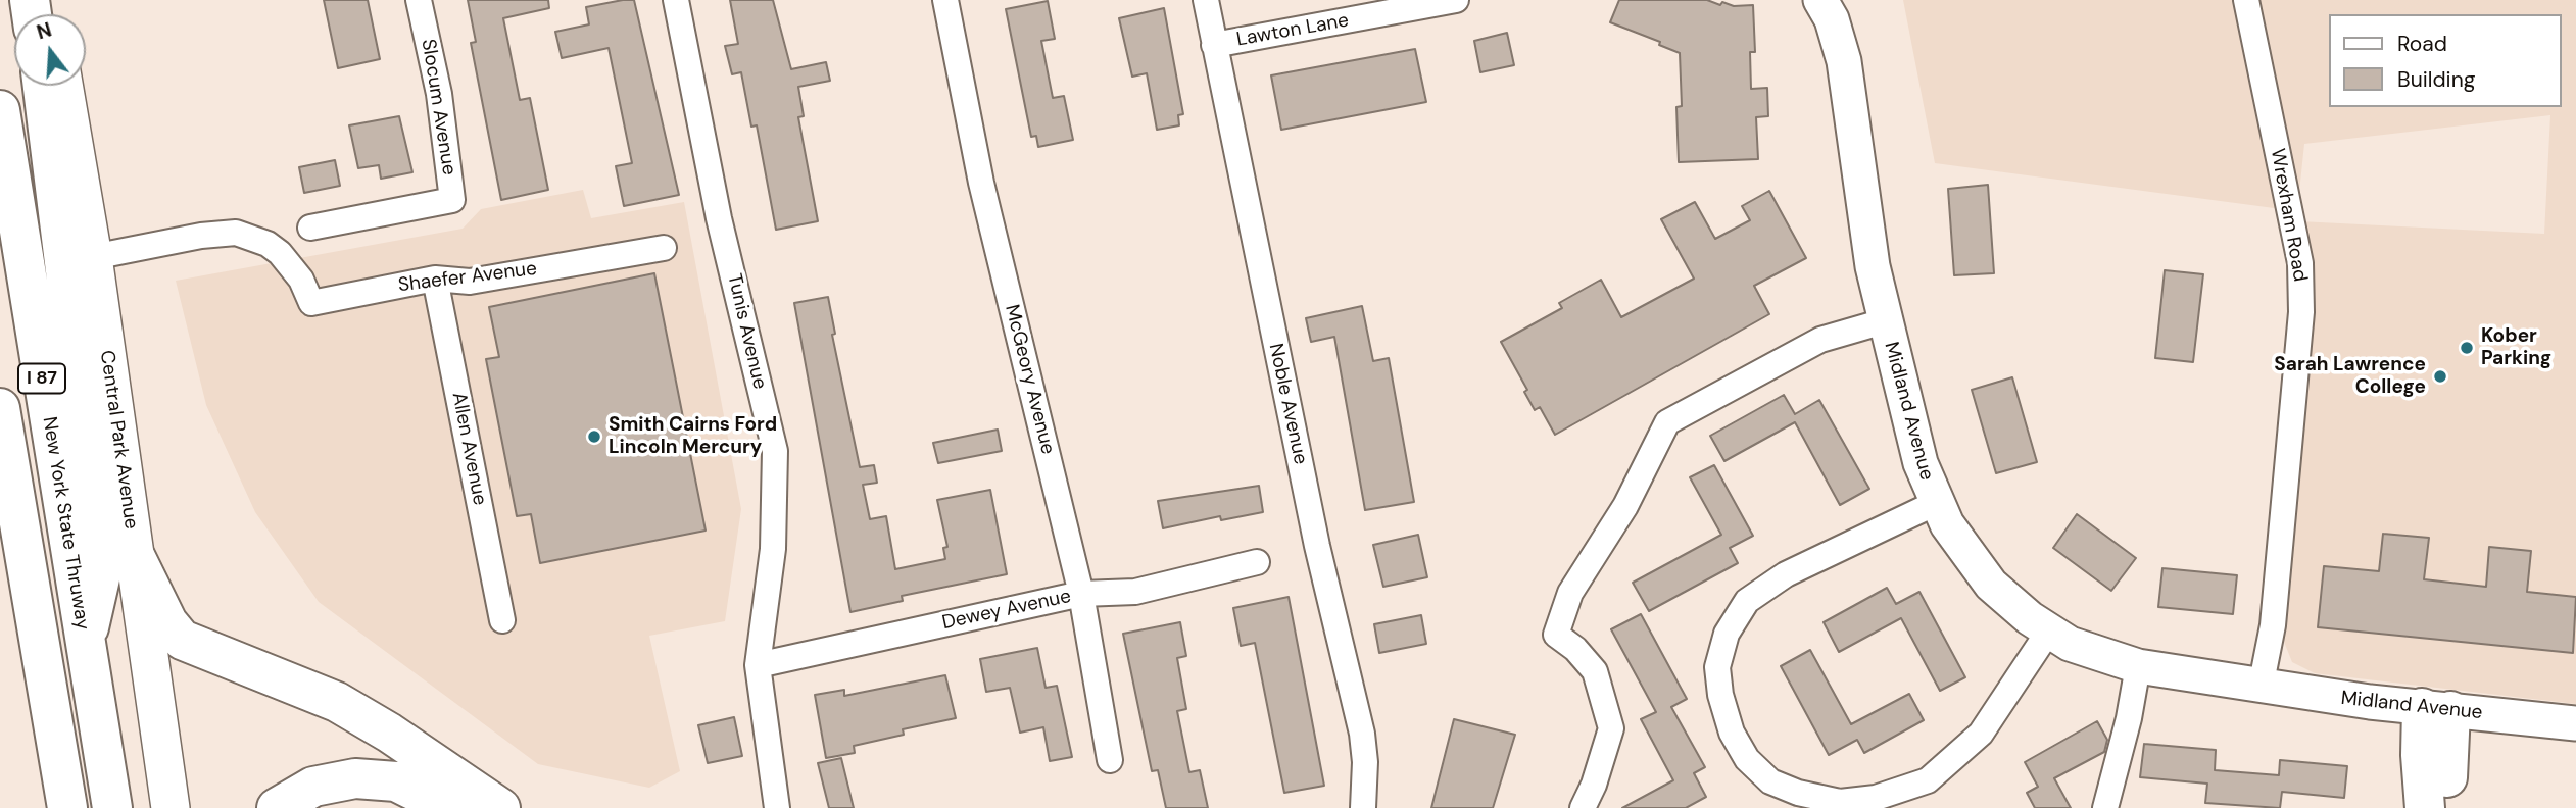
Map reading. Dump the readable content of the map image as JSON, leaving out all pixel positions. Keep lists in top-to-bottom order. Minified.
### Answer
{"streets":{"highway":["I 87","New York State Thruway"],"main road":["Central Park Avenue"],"street":["Lawton Lane","Slocum Avenue","Wrexham Road","Shaefer Avenue","Tunis Avenue","McGeory Avenue","Noble Avenue","Midland Avenue","Allen Avenue","Dewey Avenue"]},"crossings":[["Lawton Lane","Noble Avenue"],["Wrexham Road","Midland Avenue"],["Shaefer Avenue","Central Park Avenue"],["Shaefer Avenue","Allen Avenue"],["Tunis Avenue","Dewey Avenue"],["McGeory Avenue","Dewey Avenue"]],"places":["Kober Parking","Sarah Lawrence College","Smith Cairns Ford Lincoln Mercury"],"legend":["Road","Building"],"north":"top"}
